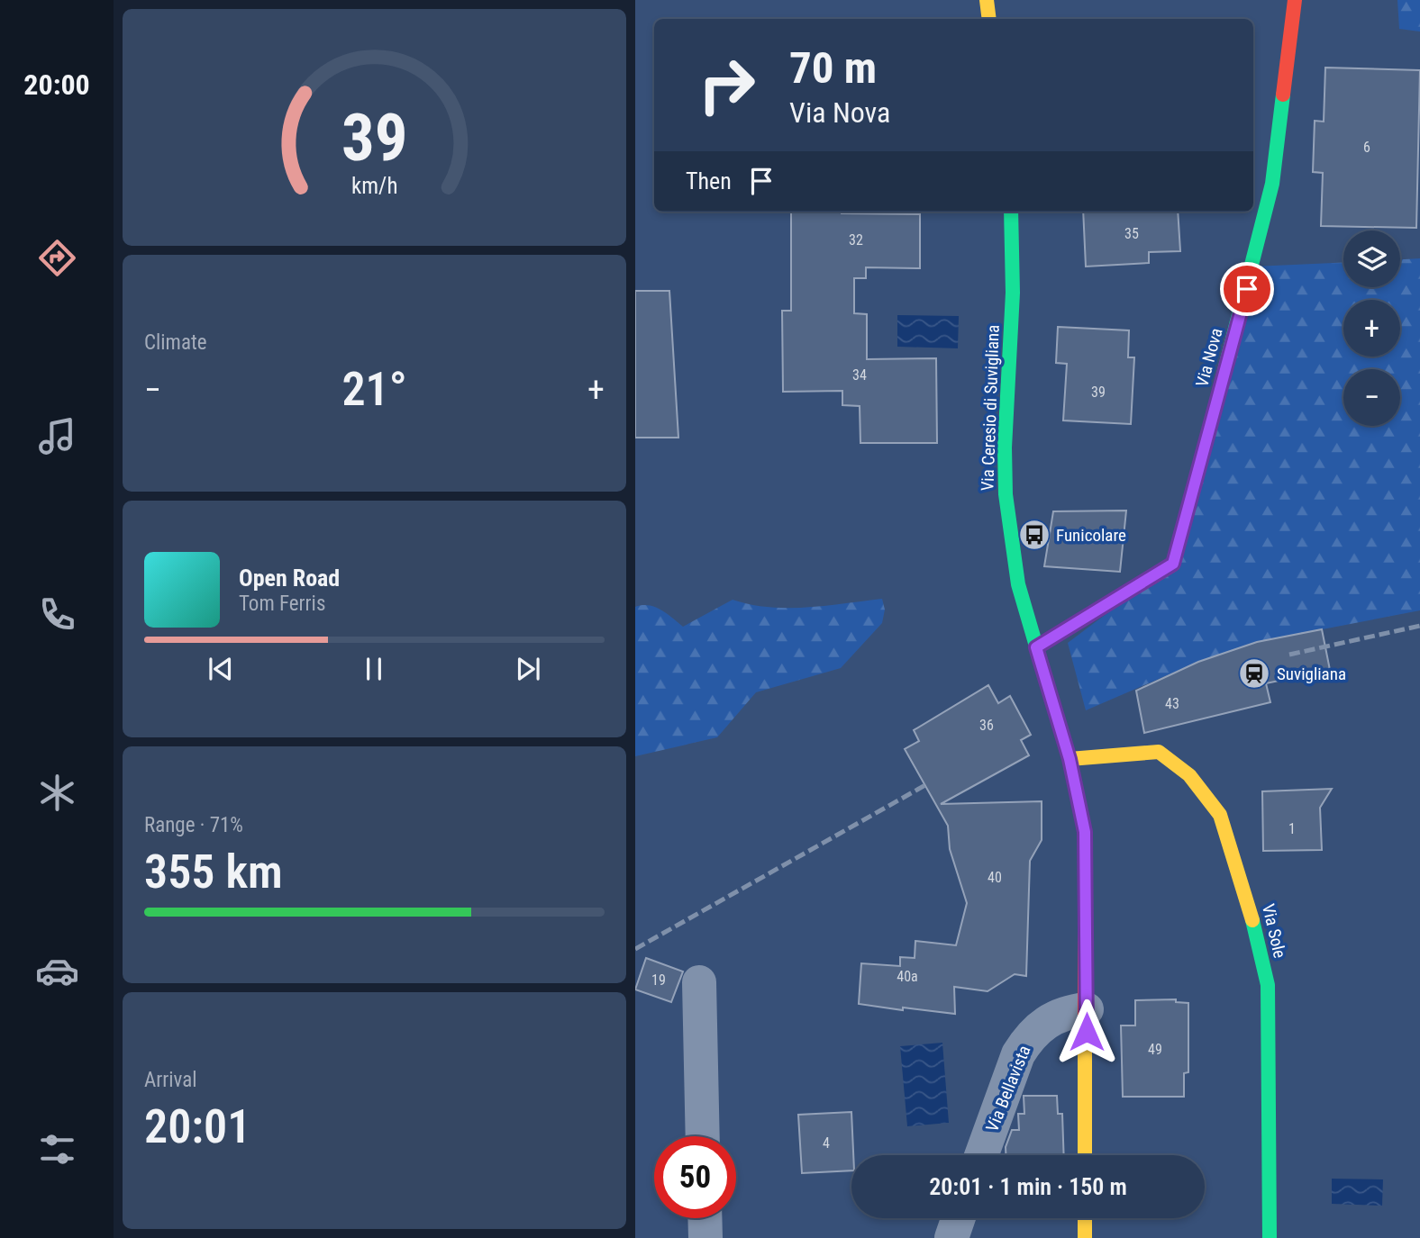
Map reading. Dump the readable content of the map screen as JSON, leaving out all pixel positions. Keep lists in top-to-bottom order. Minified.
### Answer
{"streets":{"street":["Via Nova","Via Ceresio di Suvigliana","Via Sole","Via Bellavista"]},"crossings":[["Via Nova","Via Ceresio di Suvigliana"],["Via Ceresio di Suvigliana","Via Sole"],["Via Ceresio di Suvigliana","Via Bellavista"]],"places":{"bus stop":["Funicolare"],"station":["Suvigliana"]},"house_numbers":["6","35","32","34","39","43","36","1","40","40a","19","49","4"],"page":{"tabs":"20:00","turn":["70 m","Via Nova"],"then":"Then","map_buttons":["+","−"],"tile":["Climate",["Range · 71%","355 km"],["Arrival","20:01"]],"heat":["−","21°","+"],"song":["Open Road","Tom Ferris"],"limit":"50","trip":"20:01 · 1 min · 150 m","gauge":["39","km/h"]}}
